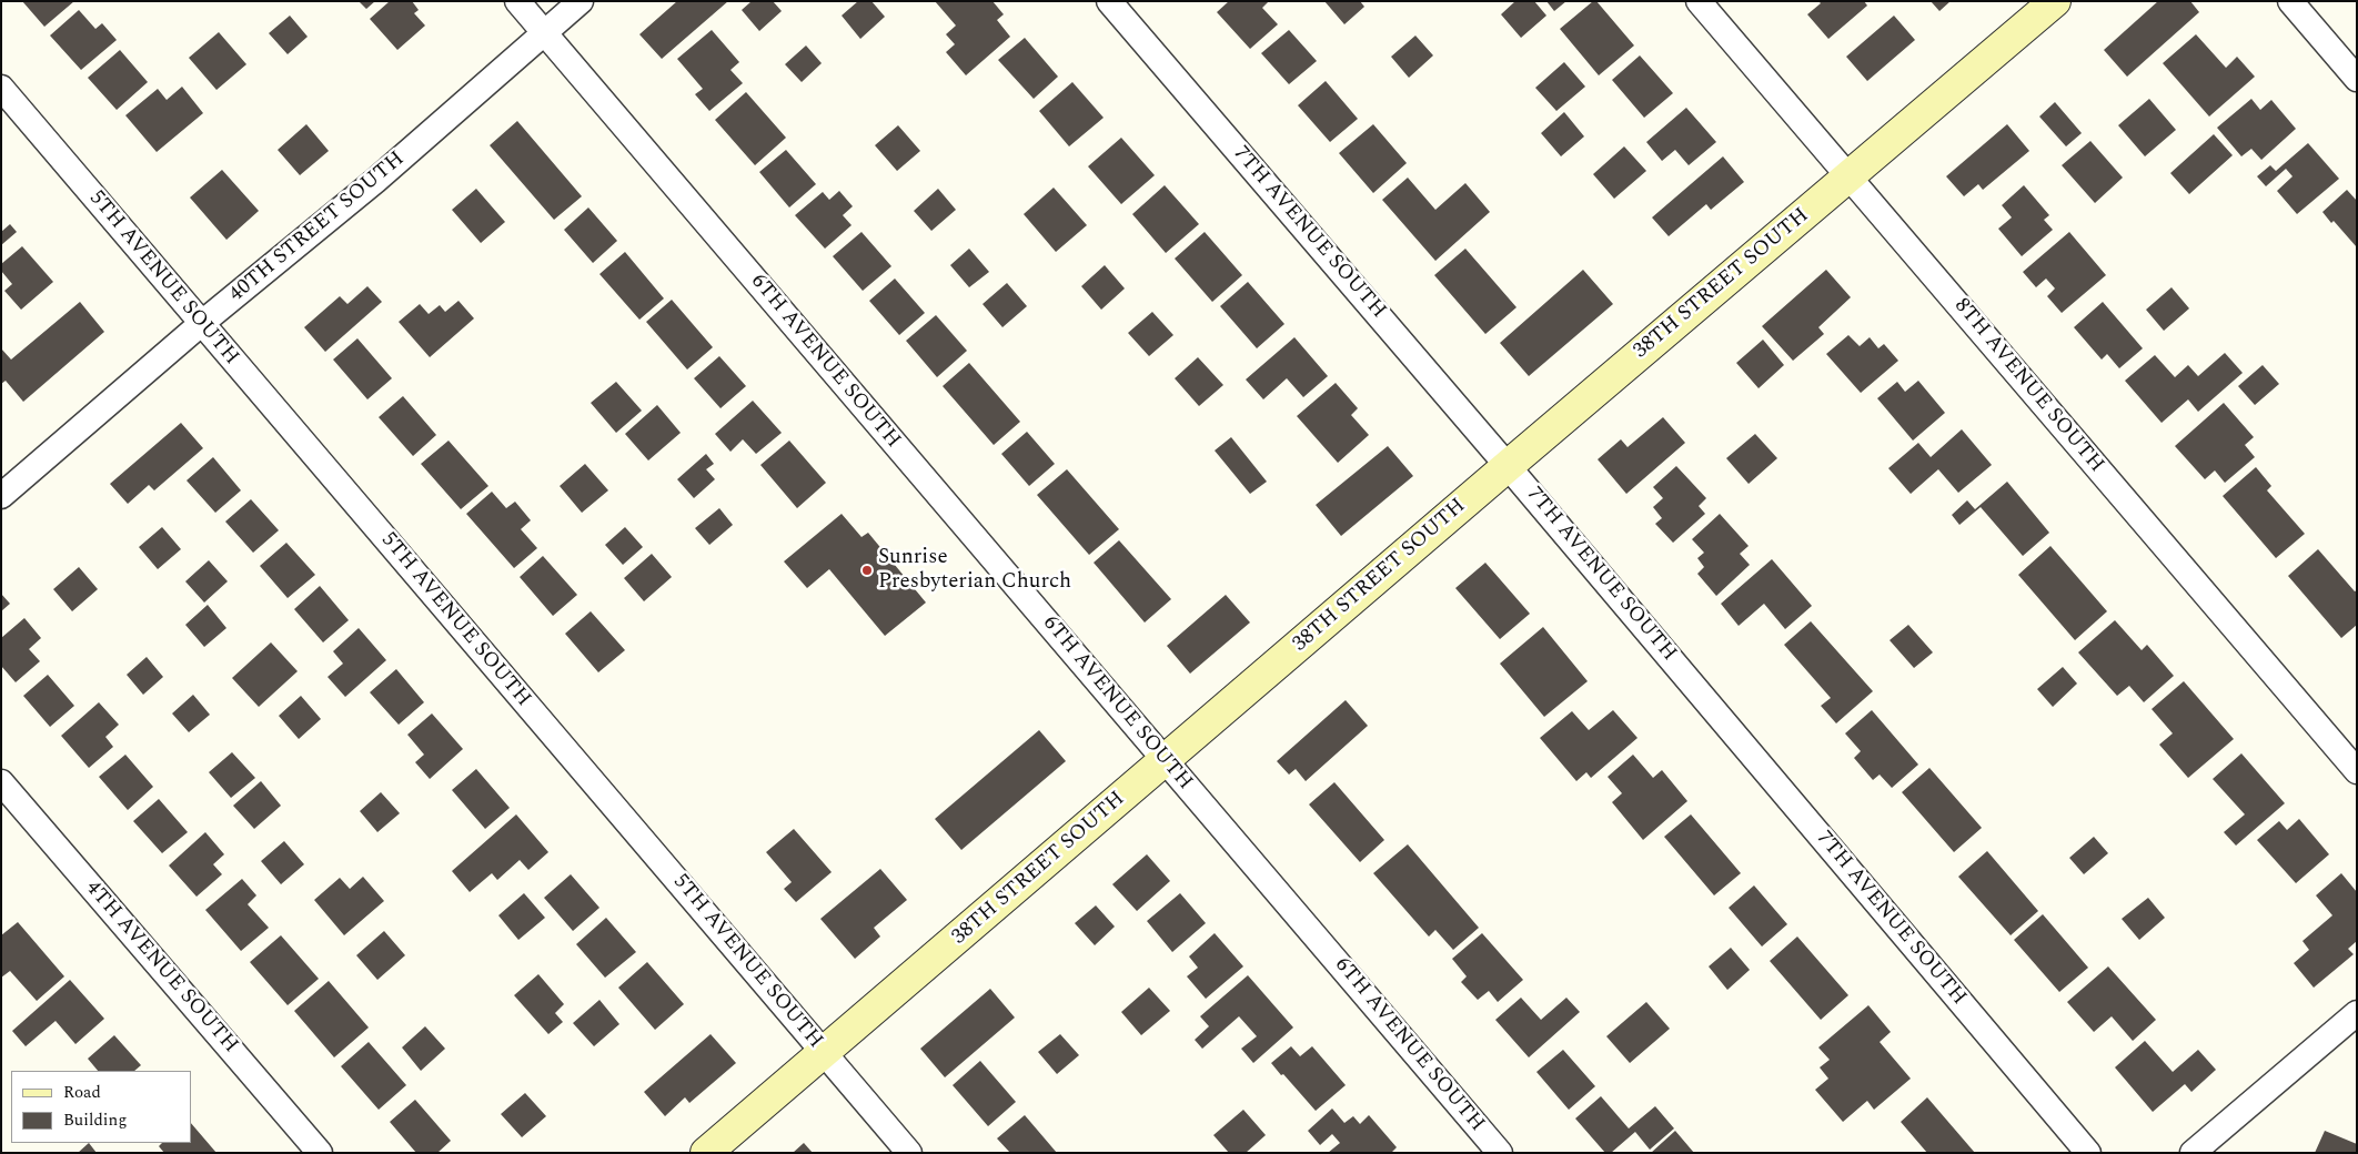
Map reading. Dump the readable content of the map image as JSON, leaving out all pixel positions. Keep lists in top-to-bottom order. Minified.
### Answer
{"streets":{"main road":["38TH STREET SOUTH"],"street":["40TH STREET SOUTH","7TH AVENUE SOUTH","5TH AVENUE SOUTH","6TH AVENUE SOUTH","8TH AVENUE SOUTH","4TH AVENUE SOUTH"]},"crossings":[["40TH STREET SOUTH","5TH AVENUE SOUTH"],["40TH STREET SOUTH","6TH AVENUE SOUTH"],["7TH AVENUE SOUTH","38TH STREET SOUTH"],["5TH AVENUE SOUTH","38TH STREET SOUTH"],["38TH STREET SOUTH","6TH AVENUE SOUTH"],["38TH STREET SOUTH","8TH AVENUE SOUTH"]],"places":["Sunrise Presbyterian Church"],"legend":["Road","Building"]}
